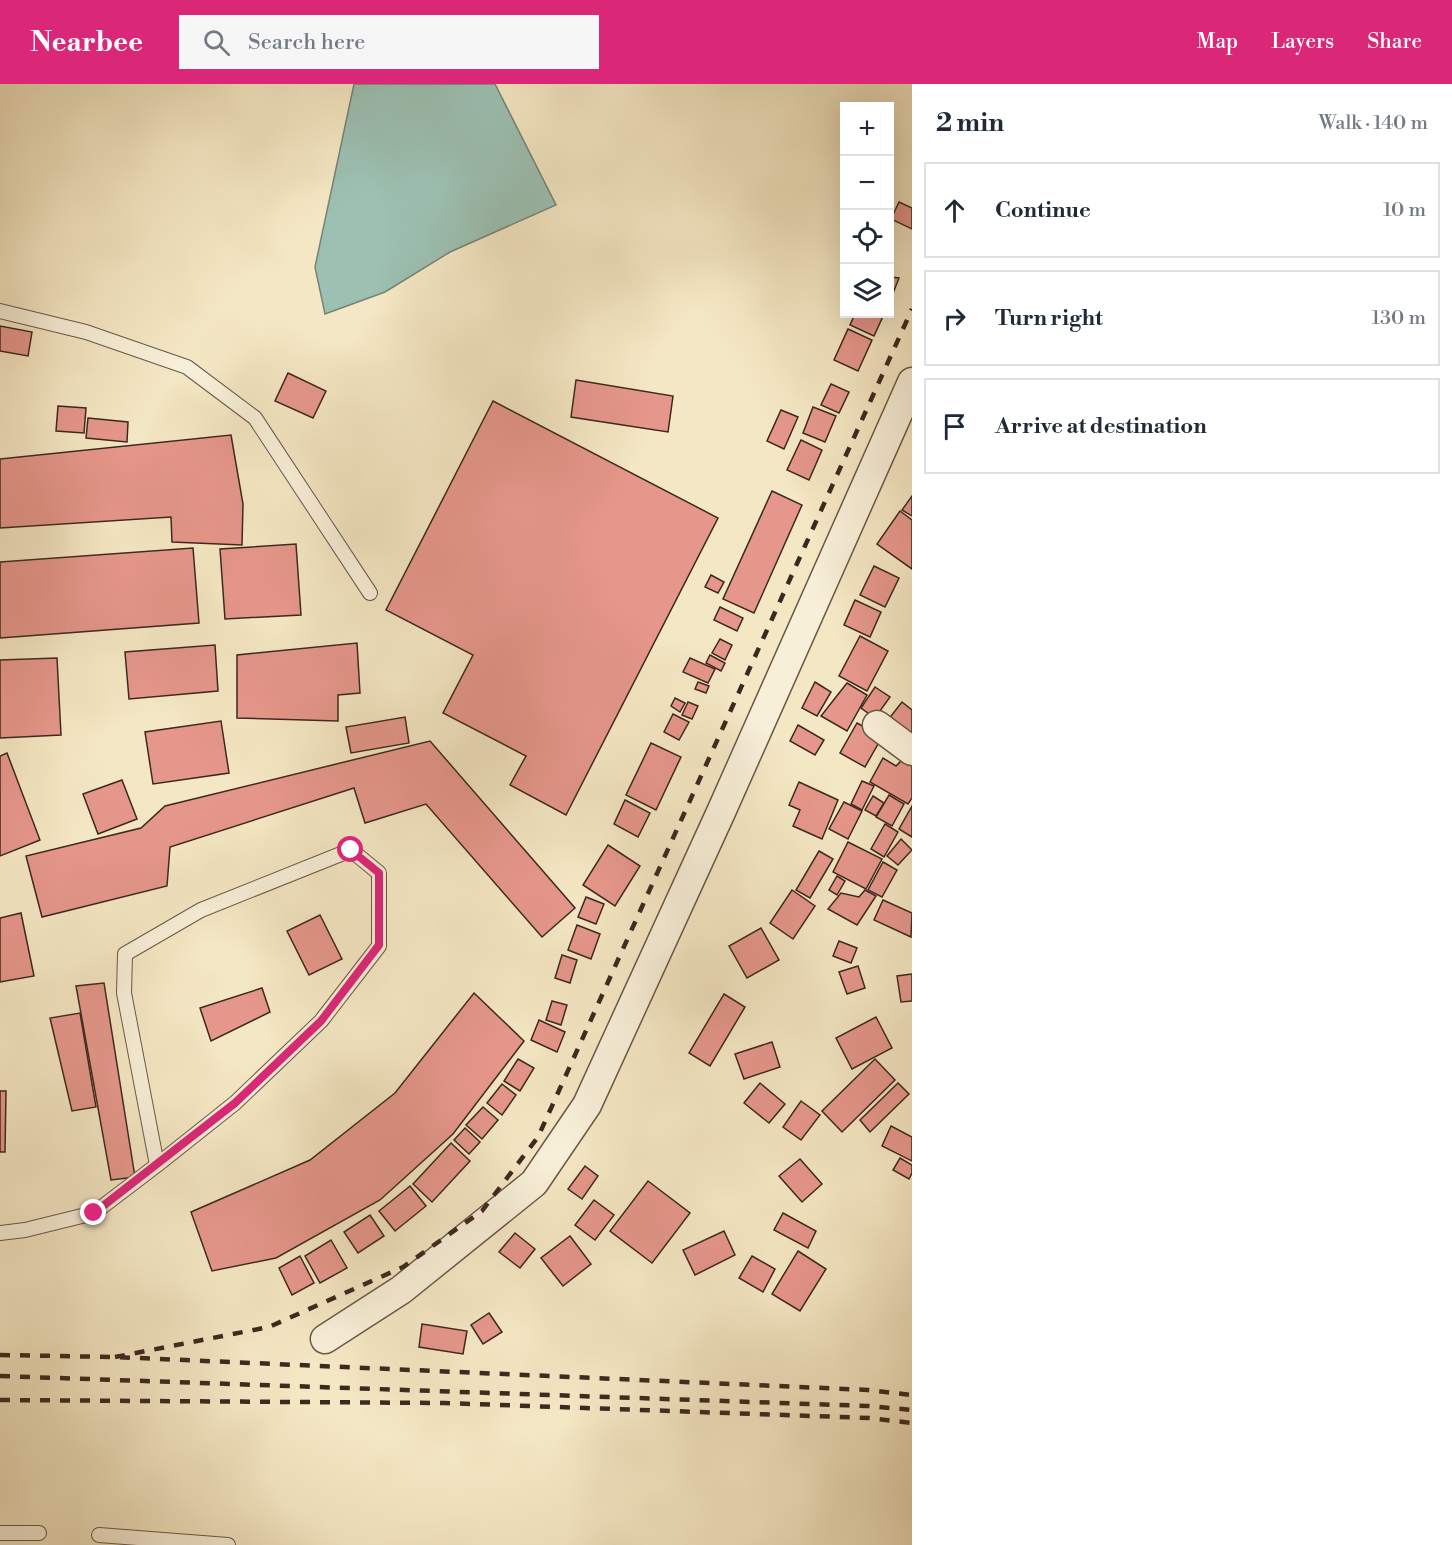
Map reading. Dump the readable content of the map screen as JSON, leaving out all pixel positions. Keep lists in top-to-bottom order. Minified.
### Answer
{"page":{"header":"Nearbee","search":"Search here","nav":["Map","Layers","Share"],"heading":["2 min","Walk · 140 m"],"map_buttons":["+","−"],"list":[["Continue","10 m"],["Turn right","130 m"],"Arrive at destination"]}}
